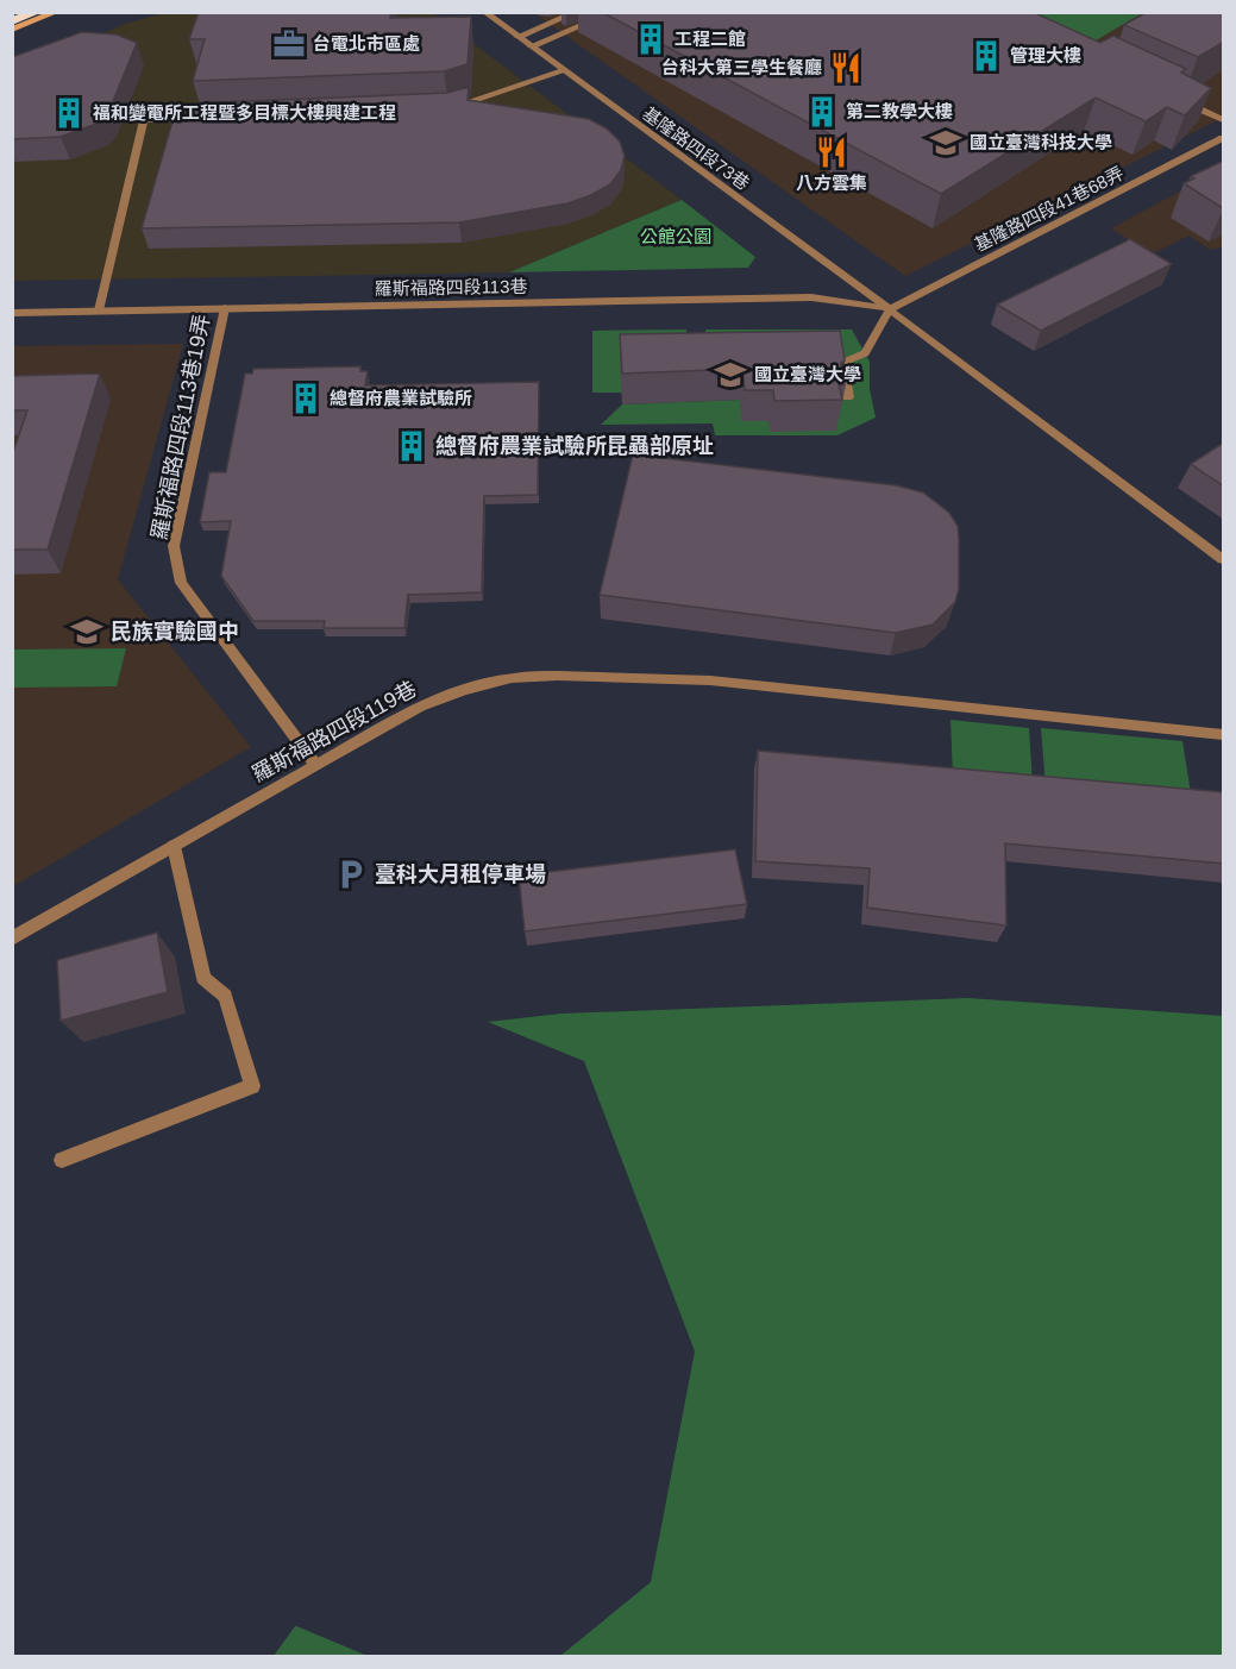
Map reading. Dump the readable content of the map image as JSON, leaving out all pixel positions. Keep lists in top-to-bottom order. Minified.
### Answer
{"streets":{"street":["基隆路四段73巷","基隆路四段41巷68弄","羅斯福路四段113巷","羅斯福路四段113巷19弄","羅斯福路四段119巷"]},"crossings":[["基隆路四段73巷","基隆路四段41巷68弄"],["基隆路四段73巷","羅斯福路四段113巷"],["基隆路四段41巷68弄","羅斯福路四段113巷"],["羅斯福路四段113巷","羅斯福路四段113巷19弄"],["羅斯福路四段113巷19弄","羅斯福路四段119巷"]],"parks":["公館公園"],"places":{"building":["工程二館","管理大樓","第二教學大樓","福和變電所工程暨多目標大樓興建工程","總督府農業試驗所","總督府農業試驗所昆蟲部原址"],"office":["台電北市區處"],"restaurant":["台科大第三學生餐廳","八方雲集"],"school or university":["國立臺灣科技大學","國立臺灣大學","民族實驗國中"],"parking":["臺科大月租停車場"]}}
